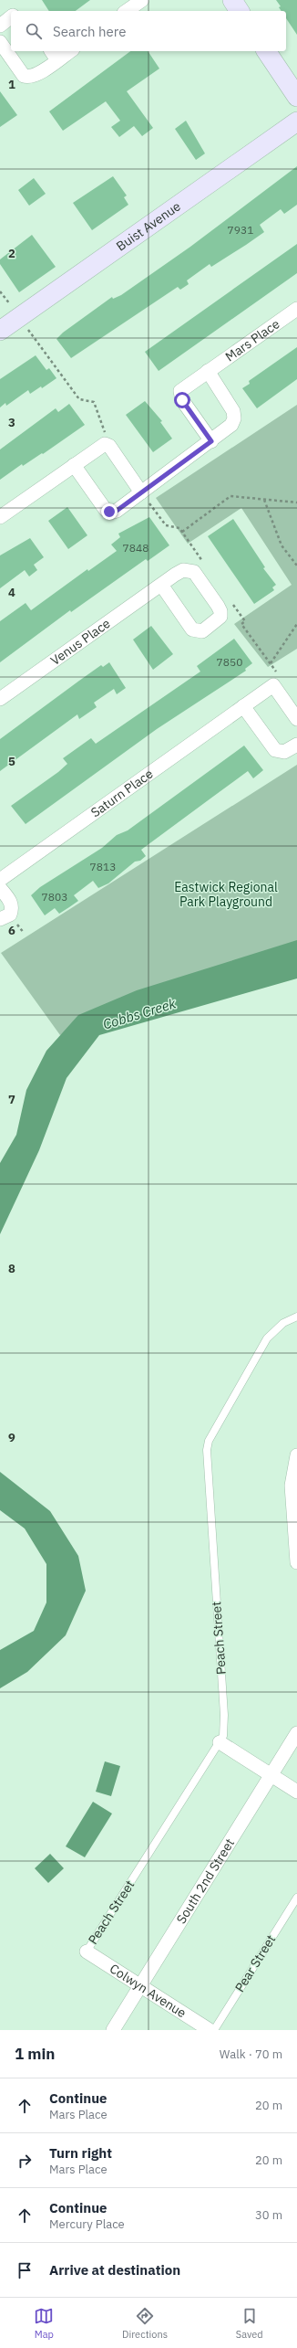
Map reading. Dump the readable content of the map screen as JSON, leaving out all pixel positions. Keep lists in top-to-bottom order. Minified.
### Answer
{"streets":{"street":["Buist Avenue","Mars Place","Venus Place","Saturn Place","South 2nd Street","Colwyn Avenue"],"lane":["Peach Street","Pear Street"]},"crossings":[["Peach Street","Colwyn Avenue"],["South 2nd Street","Colwyn Avenue"]],"water":["Cobbs Creek"],"parks":["Eastwick Regional Park Playground"],"house_numbers":["7931","7848","7850","7813","7803"],"page":{"search":"Search here","heading":["1 min","Walk · 70 m"],"list":[["Continue","Mars Place","20 m"],["Turn right","Mars Place","20 m"],["Continue","Mercury Place","30 m"],"Arrive at destination"],"nav":["Map","Directions","Saved"]},"grid":{"rows":["1","2","3","4","5","6","7","8","9"]}}
